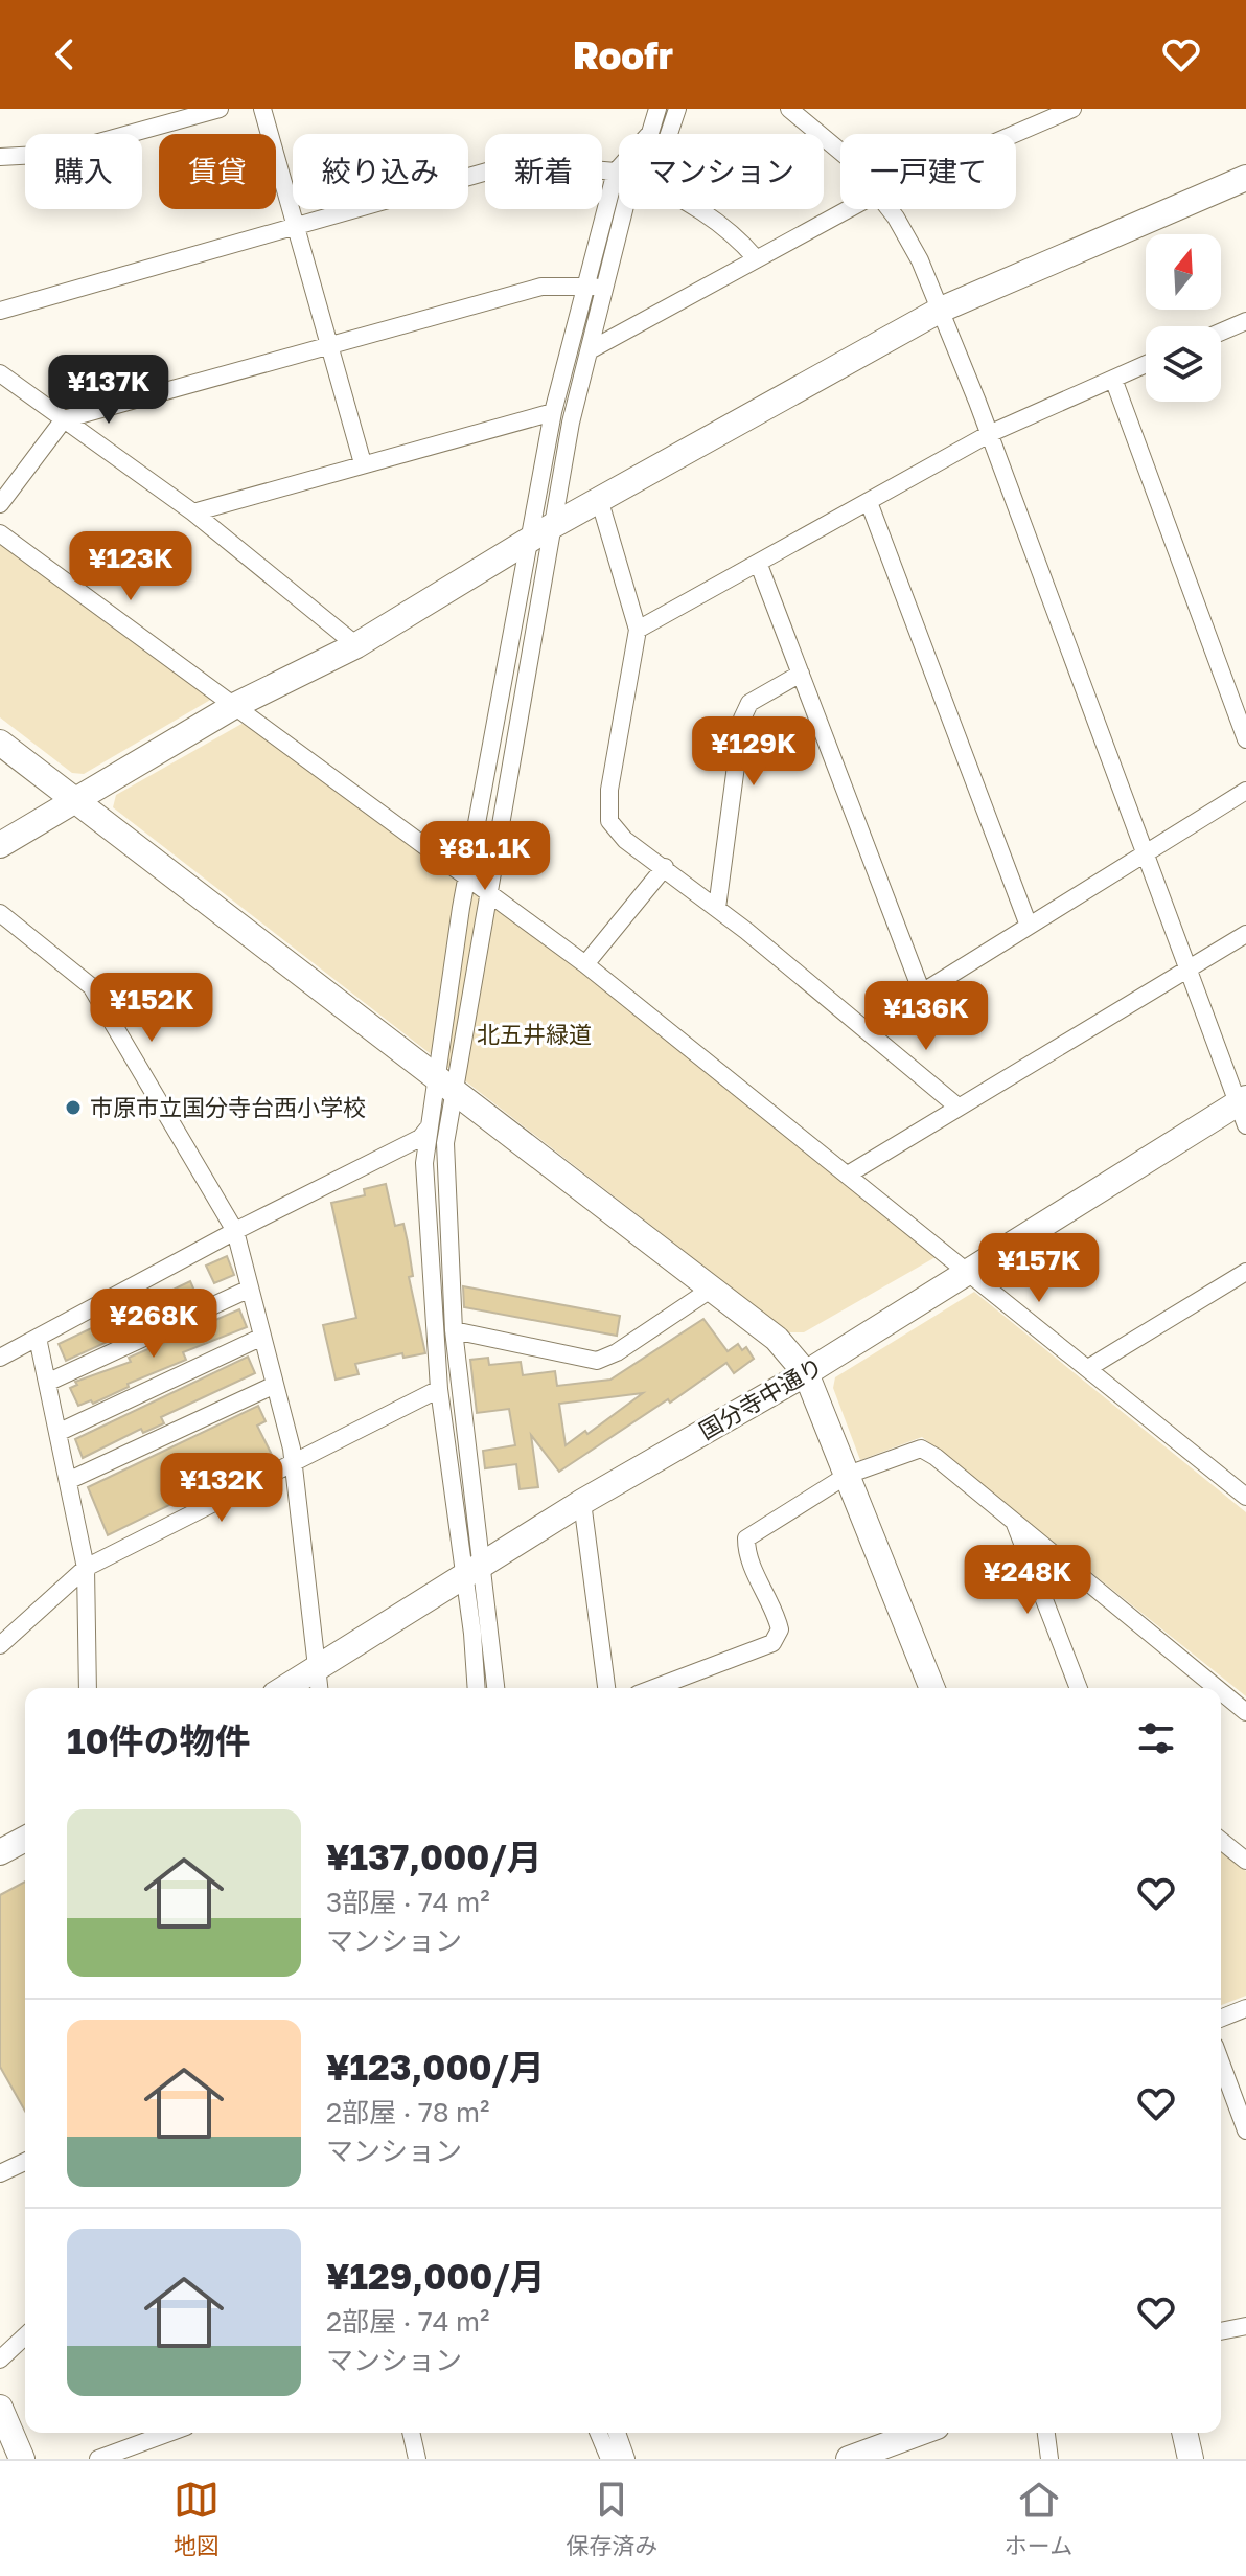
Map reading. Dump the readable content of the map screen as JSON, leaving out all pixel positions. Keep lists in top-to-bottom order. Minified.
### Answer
{"streets":{"street":["国分寺中通り"]},"parks":["北五井緑道"],"places":["市原市立国分寺台西小学校"],"north":"top","page":{"header":"Roofr","chip":["購入","賃貸","絞り込み","新着","マンション","一戸建て"],"price":["¥137K","¥123K","¥129K","¥81.1K","¥152K","¥136K","¥157K","¥268K","¥132K","¥248K"],"heading":"10件の物件","list":[{"name":"¥137,000/月","note":"3部屋 · 74 m² · マンション"},{"name":"¥123,000/月","note":"2部屋 · 78 m² · マンション"},{"name":"¥129,000/月","note":"2部屋 · 74 m² · マンション"}],"tabs":["地図","保存済み","ホーム"]}}
